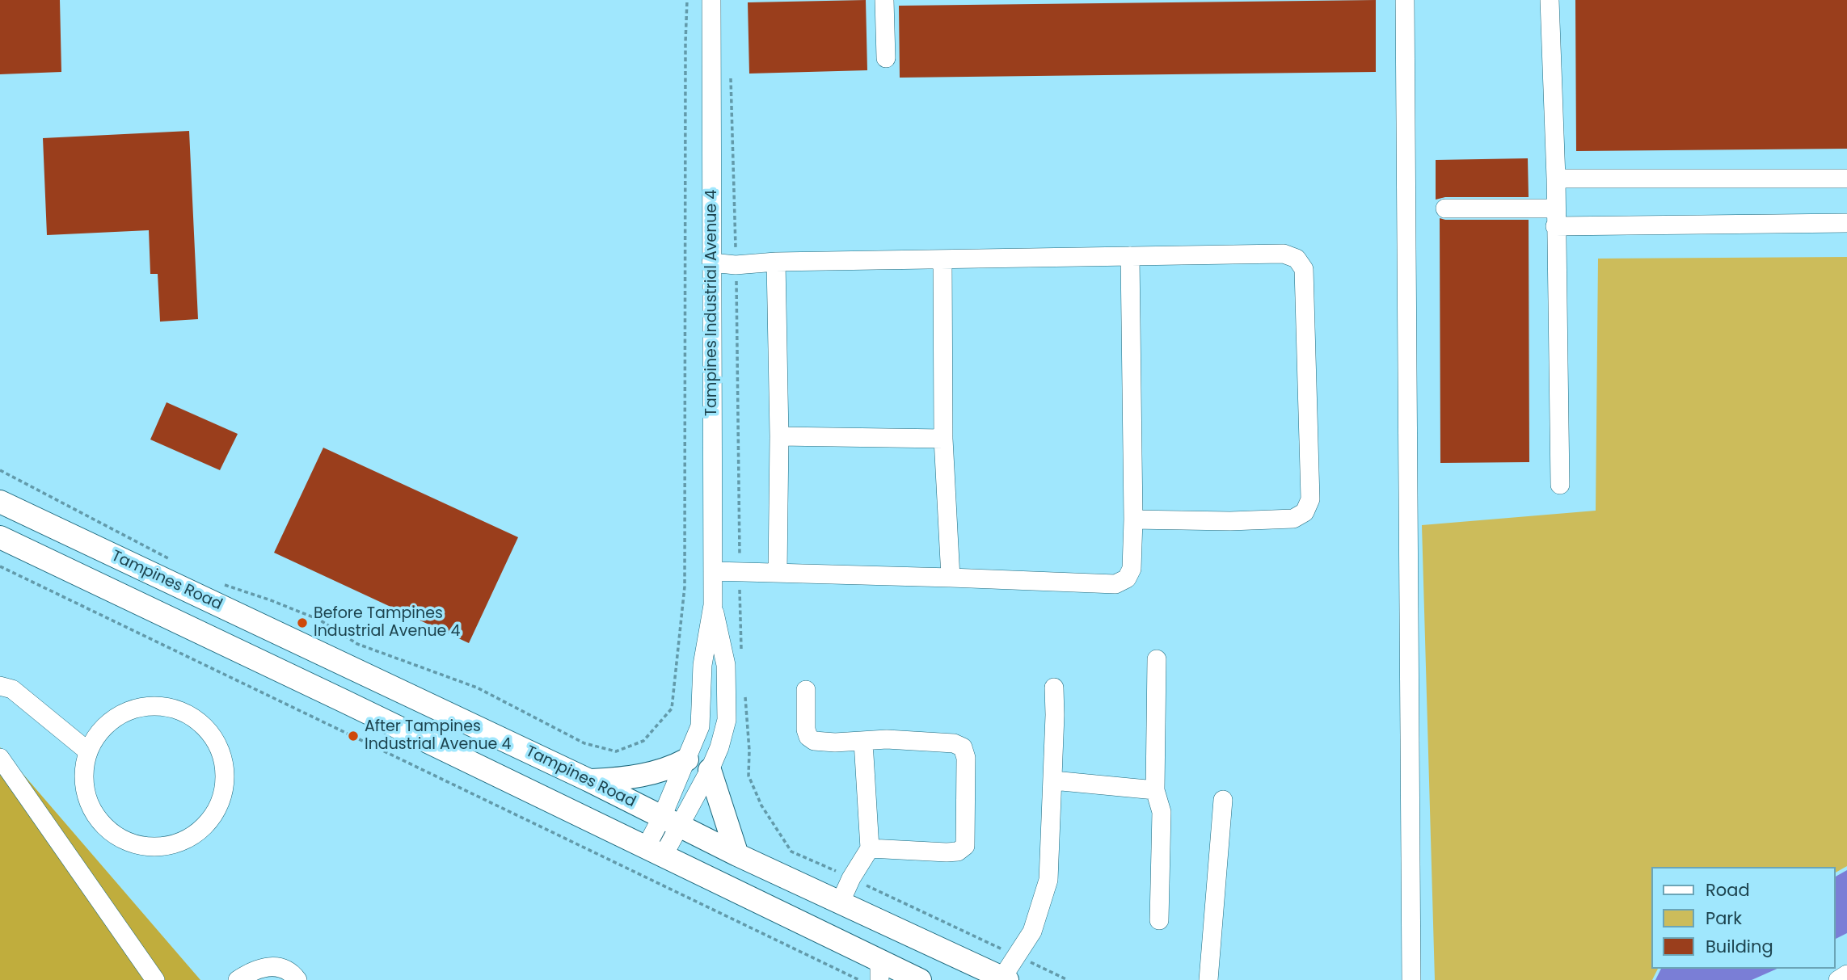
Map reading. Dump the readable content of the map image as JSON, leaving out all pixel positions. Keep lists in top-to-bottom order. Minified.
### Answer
{"streets":{"main road":["Tampines Road"],"street":["Tampines Industrial Avenue 4"]},"crossings":[["Tampines Industrial Avenue 4","Tampines Road"]],"places":["Before Tampines Industrial Avenue 4","After Tampines Industrial Avenue 4"],"legend":["Road","Park","Building"]}
